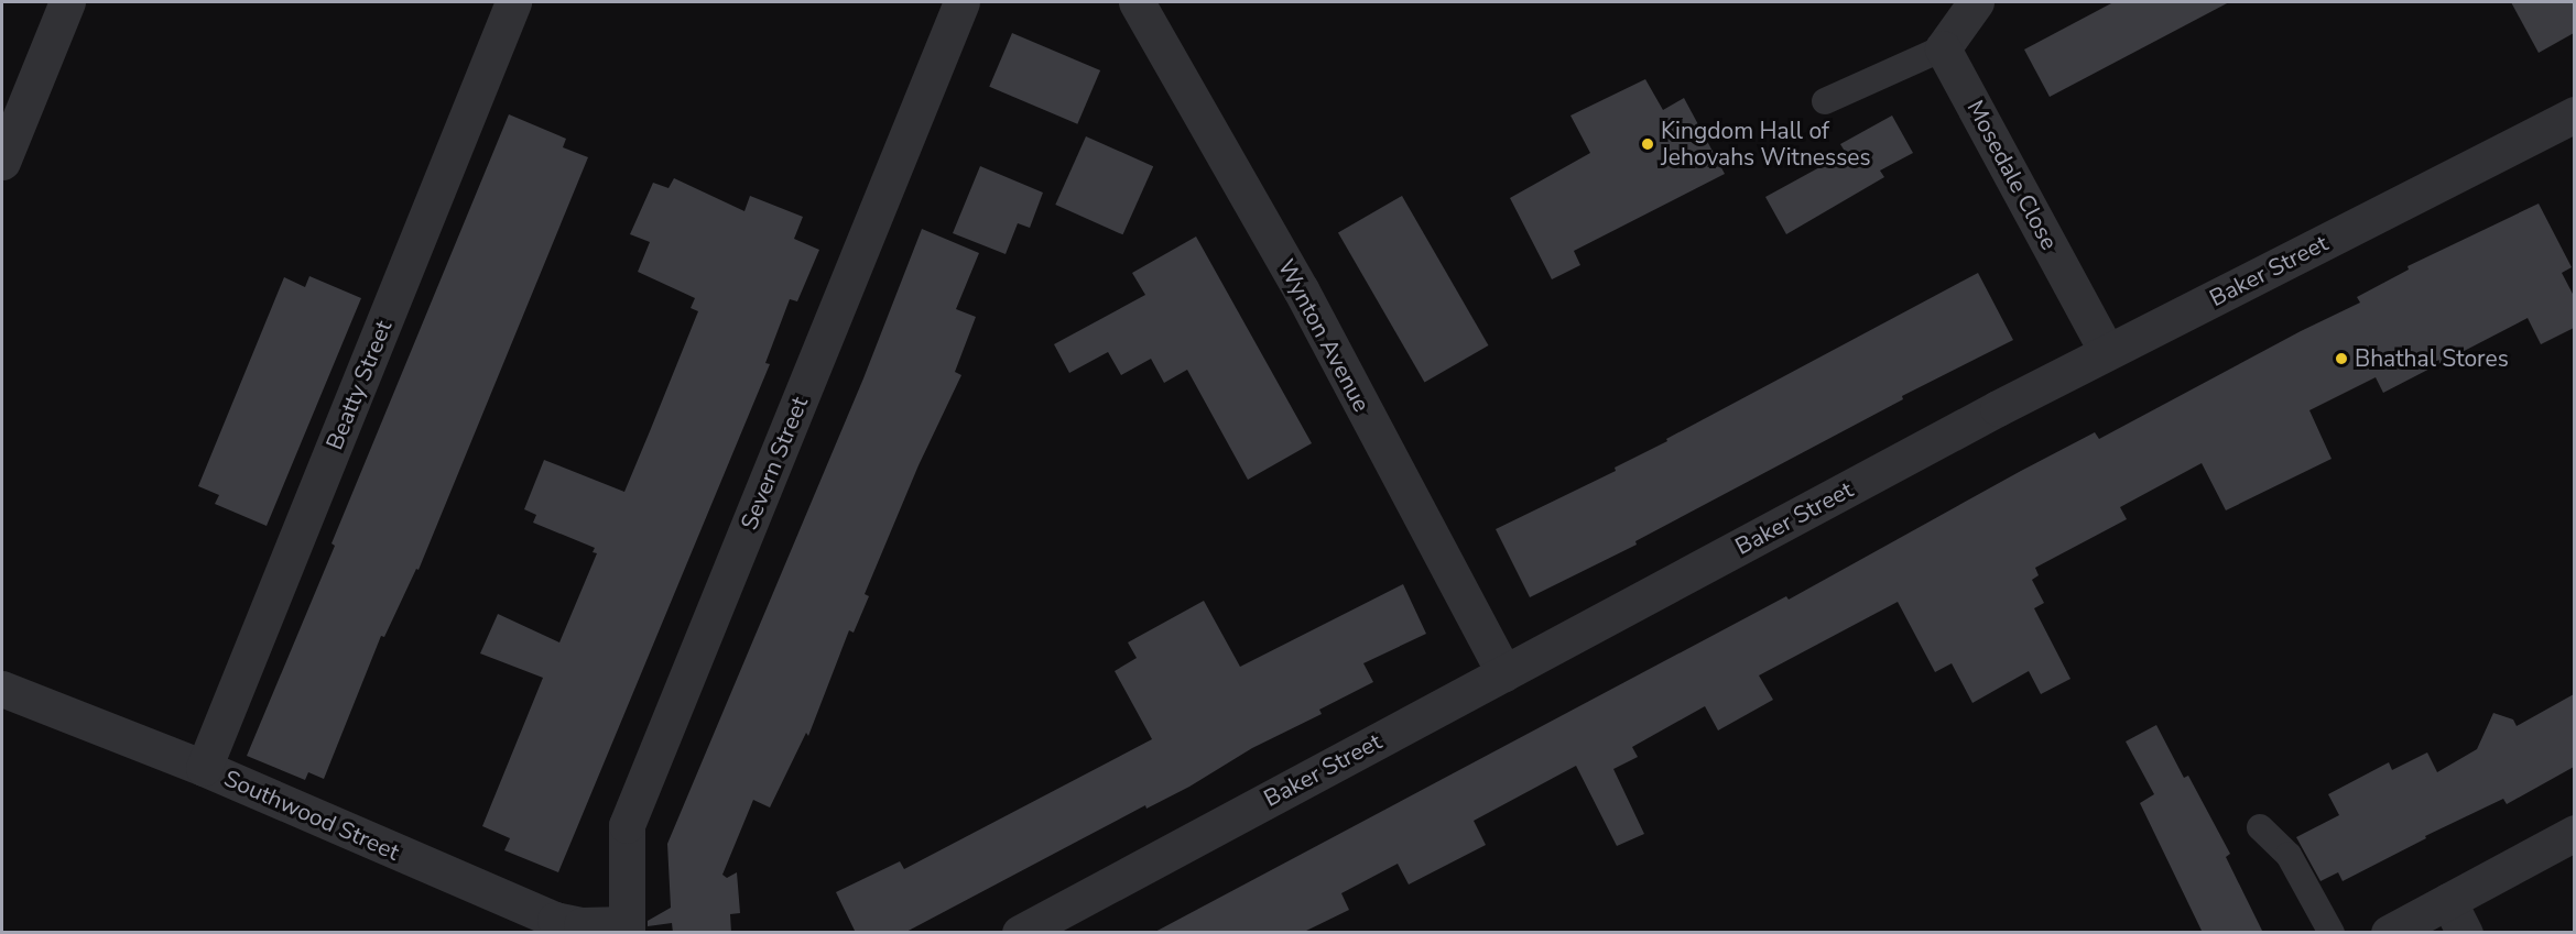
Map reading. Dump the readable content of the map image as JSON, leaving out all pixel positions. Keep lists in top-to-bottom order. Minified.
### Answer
{"streets":{"street":["Mosedale Close","Baker Street","Wynton Avenue","Beatty Street","Severn Street","Southwood Street"]},"crossings":[["Mosedale Close","Baker Street"],["Baker Street","Wynton Avenue"],["Beatty Street","Southwood Street"],["Severn Street","Southwood Street"]],"places":["Kingdom Hall of Jehovahs Witnesses","Bhathal Stores"]}
